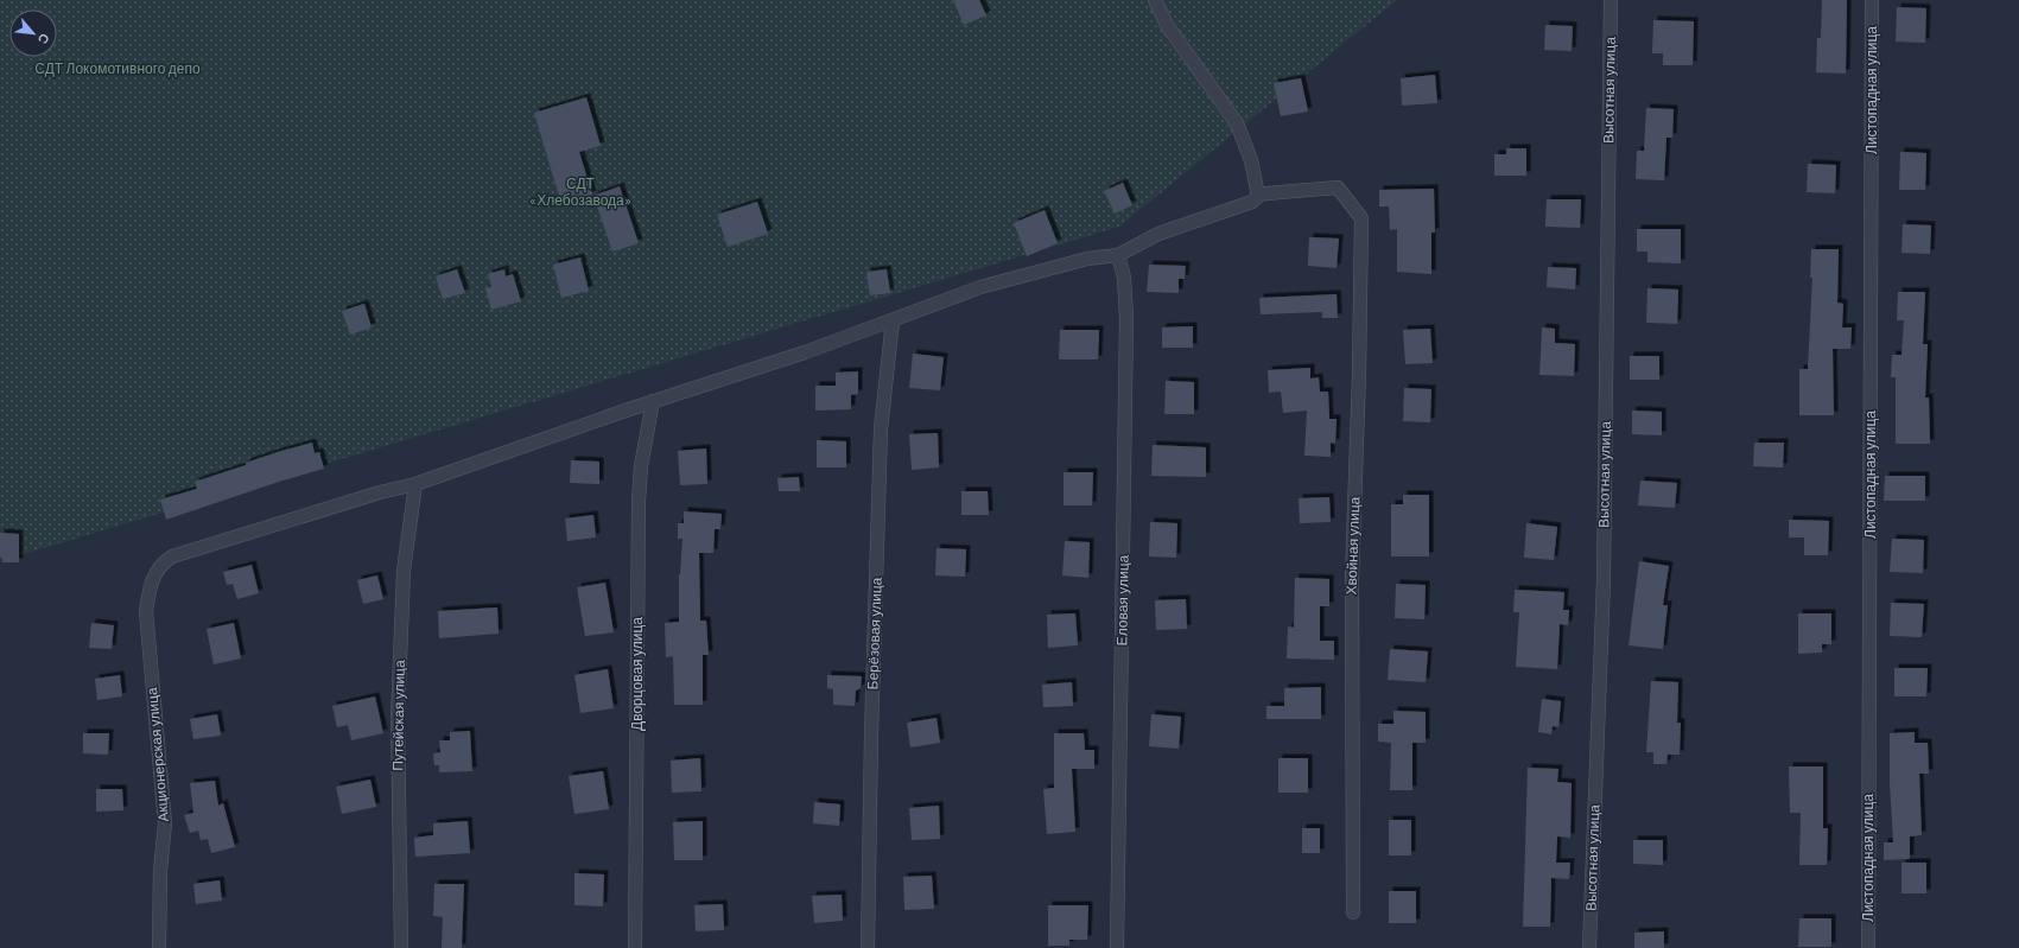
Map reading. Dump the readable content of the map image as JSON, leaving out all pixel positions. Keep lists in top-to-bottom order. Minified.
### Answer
{"streets":{"street":["Высотная улица","Листопадная улица","Хвойная улица","Еловая улица","Берёзовая улица","Дворцовая улица","Путейская улица","Акционерская улица"]},"crossings":[["Путейская улица","Акционерская улица"]],"parks":["СДТ Локомотивного депо","СДТ «Хлебозавода»"],"north":"bottom right"}
